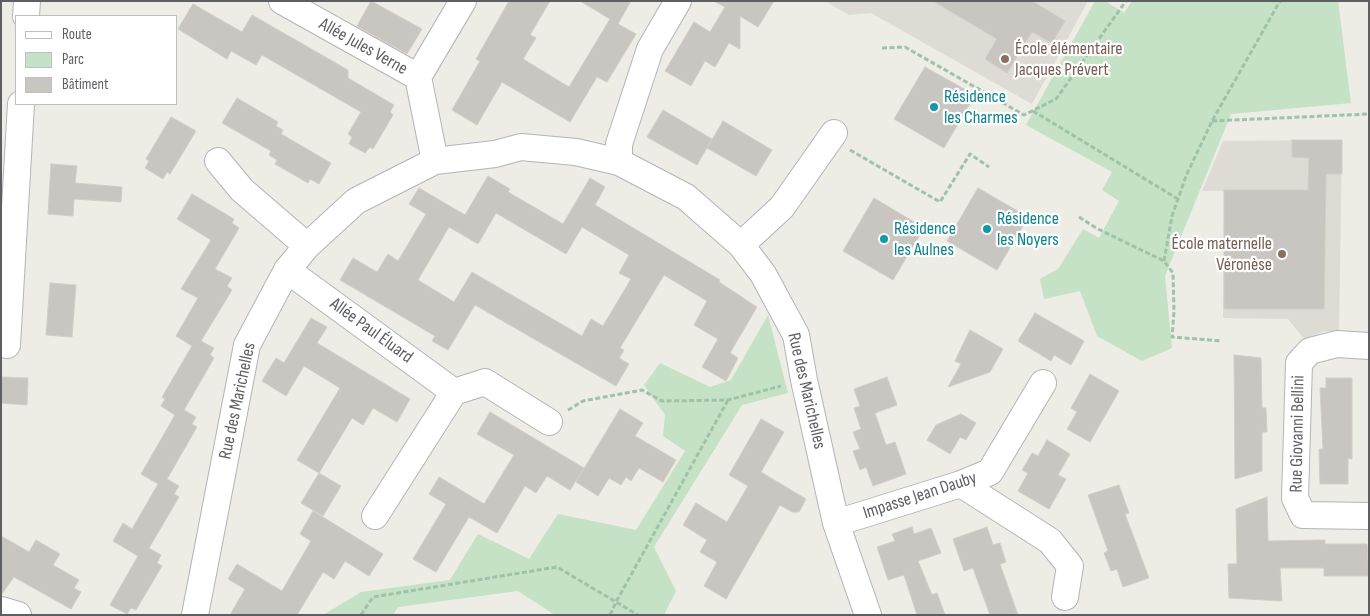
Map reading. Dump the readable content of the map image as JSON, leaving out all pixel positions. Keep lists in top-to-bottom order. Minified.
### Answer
{"streets":{"street":["Allée Jules Verne","Allée Paul Éluard","Rue des Marichelles","Rue Giovanni Bellini","Impasse Jean Dauby"]},"crossings":[["Allée Jules Verne","Rue des Marichelles"],["Allée Paul Éluard","Rue des Marichelles"],["Rue des Marichelles","Impasse Jean Dauby"]],"places":["École élémentaire Jacques Prévert","Résidence les Charmes","Résidence les Noyers","Résidence les Aulnes","École maternelle Véronèse"],"legend":["Route","Parc","Bâtiment"]}
